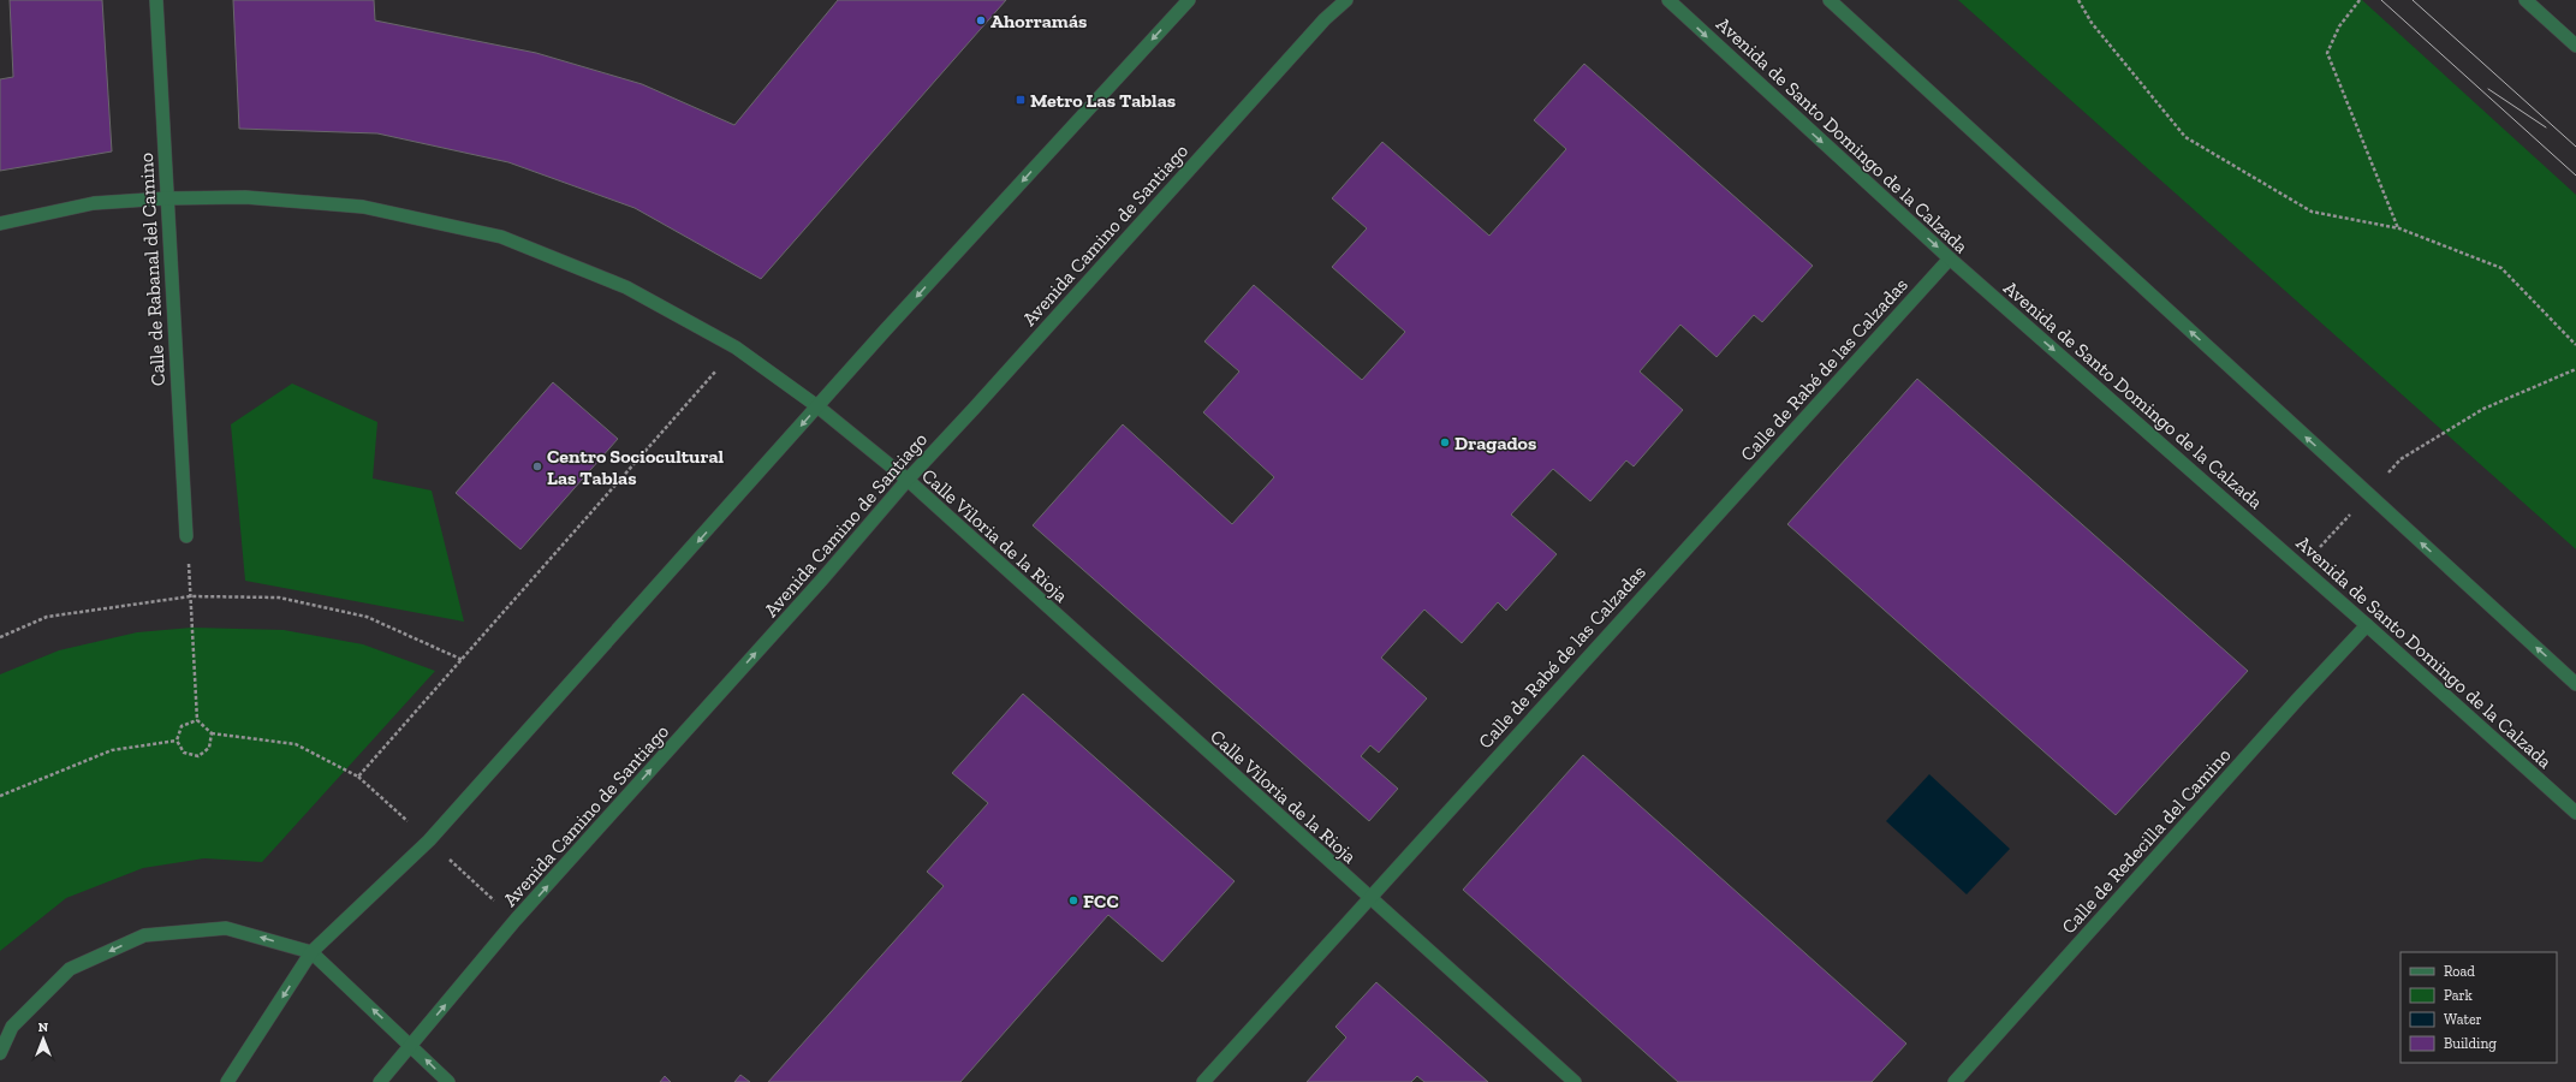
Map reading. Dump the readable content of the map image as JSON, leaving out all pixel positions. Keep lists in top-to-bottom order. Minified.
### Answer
{"streets":{"street":["Avenida de Santo Domingo de la Calzada","Avenida Camino de Santiago","Calle de Rabanal del Camino","Calle de Rabé de las Calzadas","Calle Viloria de la Rioja","Calle de Redecilla del Camino"]},"crossings":[["Avenida de Santo Domingo de la Calzada","Calle de Rabé de las Calzadas"],["Avenida de Santo Domingo de la Calzada","Calle de Redecilla del Camino"],["Avenida Camino de Santiago","Calle Viloria de la Rioja"],["Calle de Rabanal del Camino","Calle Viloria de la Rioja"],["Calle de Rabé de las Calzadas","Calle Viloria de la Rioja"]],"places":{"other":["Ahorramás","Dragados","Centro Sociocultural Las Tablas","FCC"],"transit":["Metro Las Tablas"]},"legend":["Road","Park","Water","Building"],"north":"top"}
